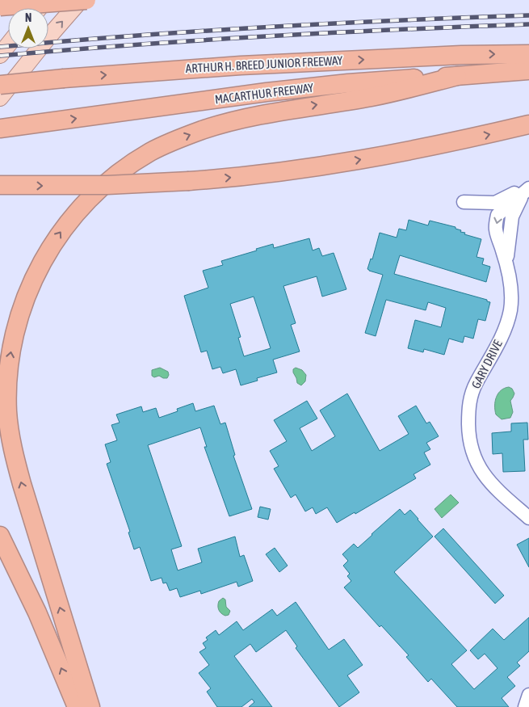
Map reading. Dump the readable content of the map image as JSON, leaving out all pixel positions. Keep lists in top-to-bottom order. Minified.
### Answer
{"streets":{"highway":["ARTHUR H. BREED JUNIOR FREEWAY","MACARTHUR FREEWAY"],"street":["GARY DRIVE"]},"north":"top"}
